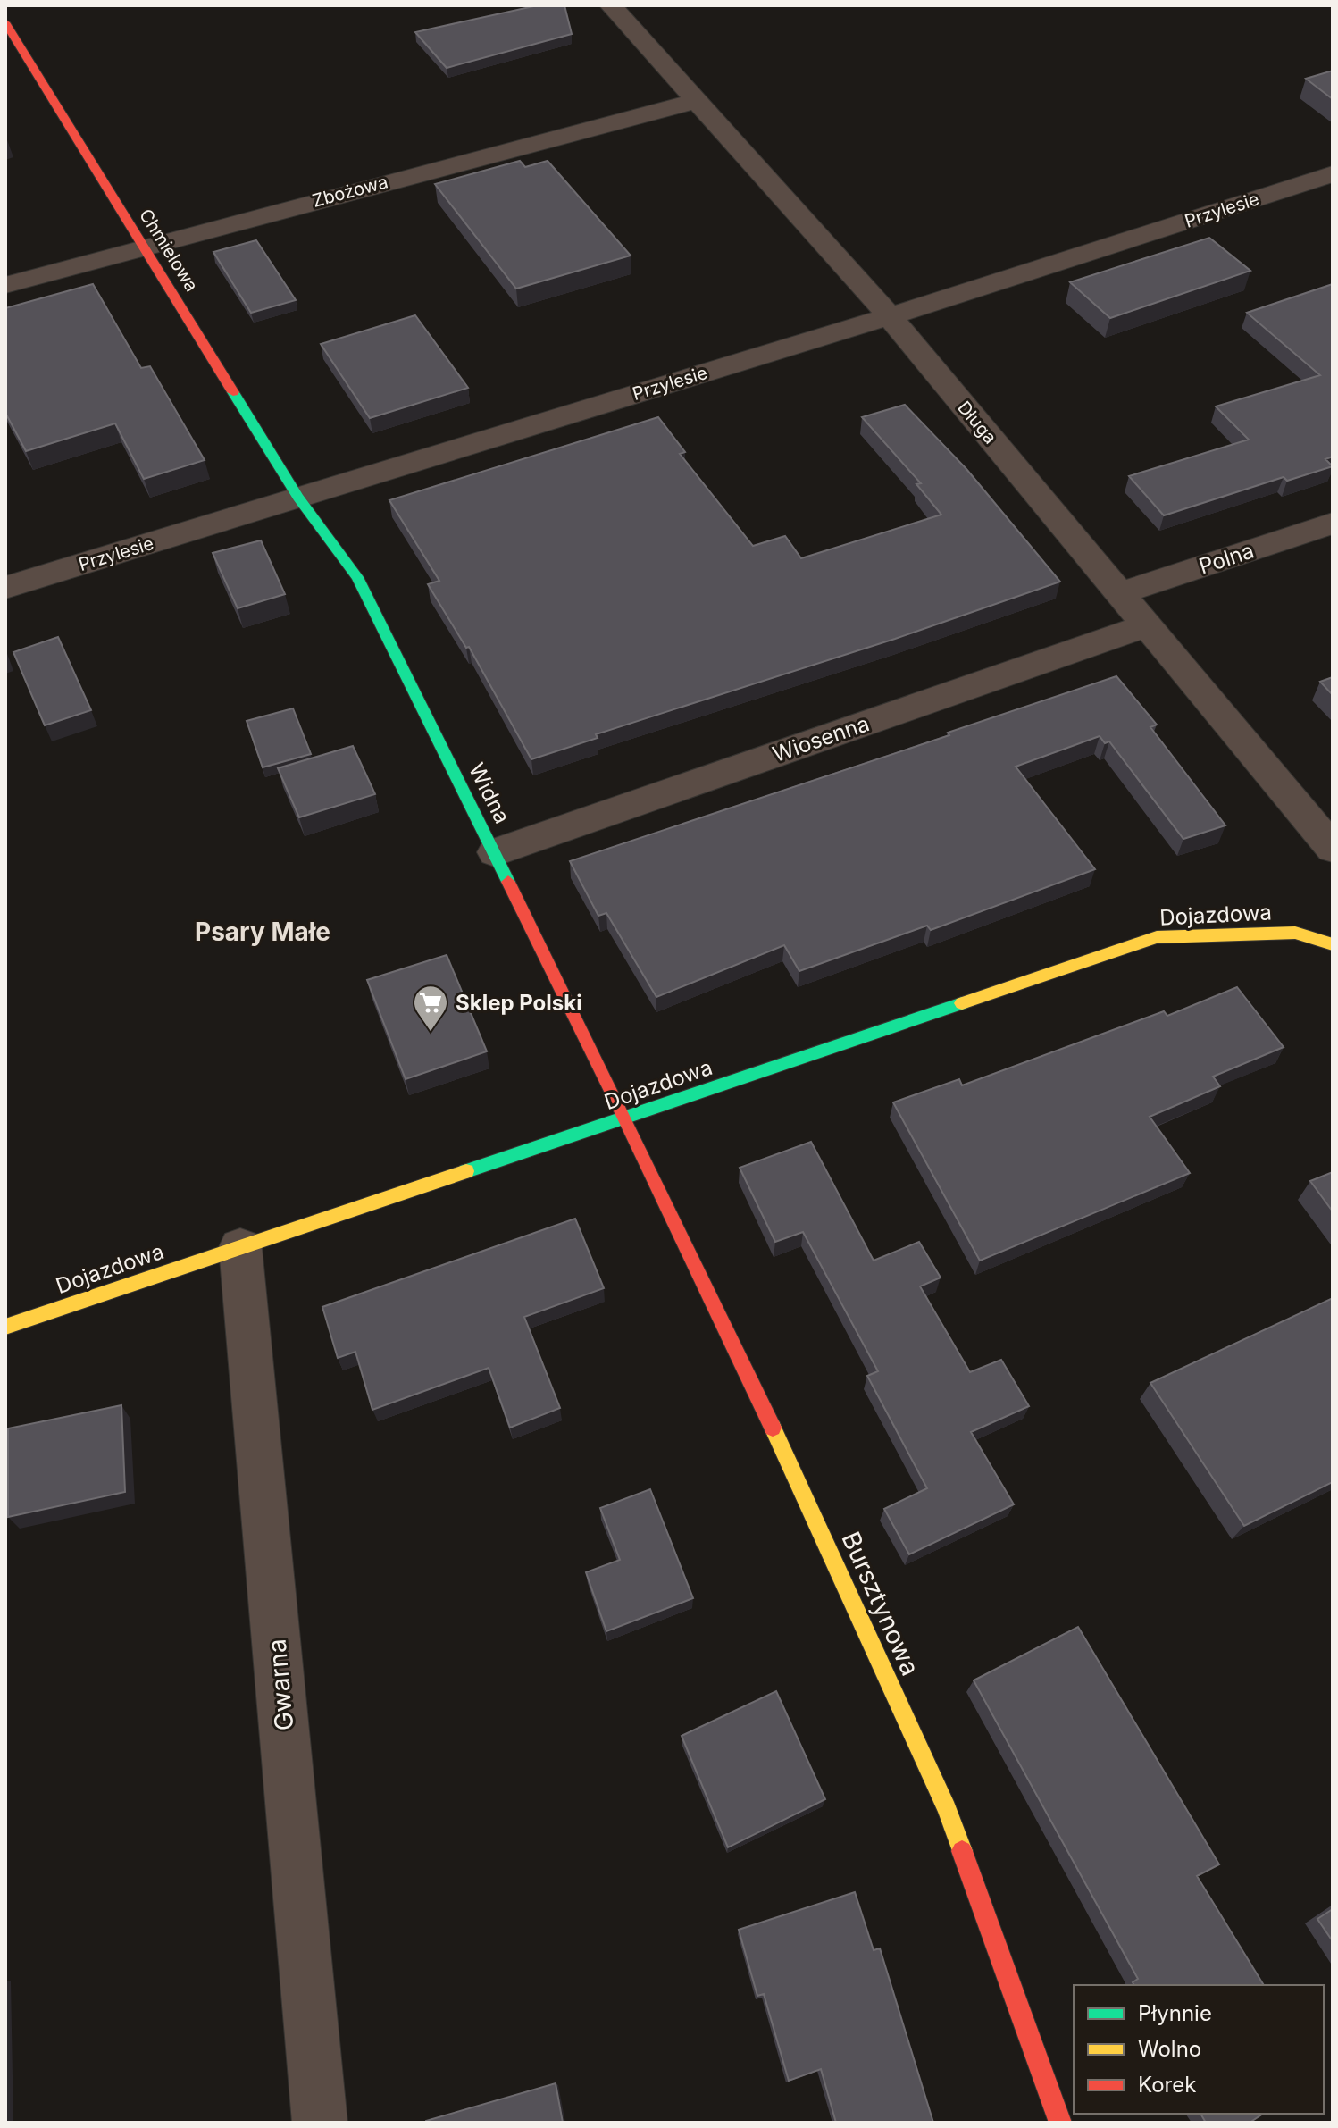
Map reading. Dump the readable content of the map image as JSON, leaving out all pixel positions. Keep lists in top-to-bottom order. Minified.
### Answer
{"streets":{"street":["Zbożowa","Przylesie","Chmielowa","Długa","Polna","Wiosenna","Widna","Dojazdowa","Bursztynowa","Gwarna"]},"crossings":[["Zbożowa","Chmielowa"],["Zbożowa","Długa"],["Przylesie","Chmielowa"],["Przylesie","Długa"],["Przylesie","Widna"],["Chmielowa","Widna"],["Długa","Polna"],["Długa","Wiosenna"],["Wiosenna","Widna"],["Widna","Dojazdowa"],["Widna","Bursztynowa"],["Dojazdowa","Bursztynowa"],["Dojazdowa","Gwarna"]],"districts":["Psary Małe"],"places":{"supermarket":["Sklep Polski"]},"legend":["Płynnie","Wolno","Korek"]}
